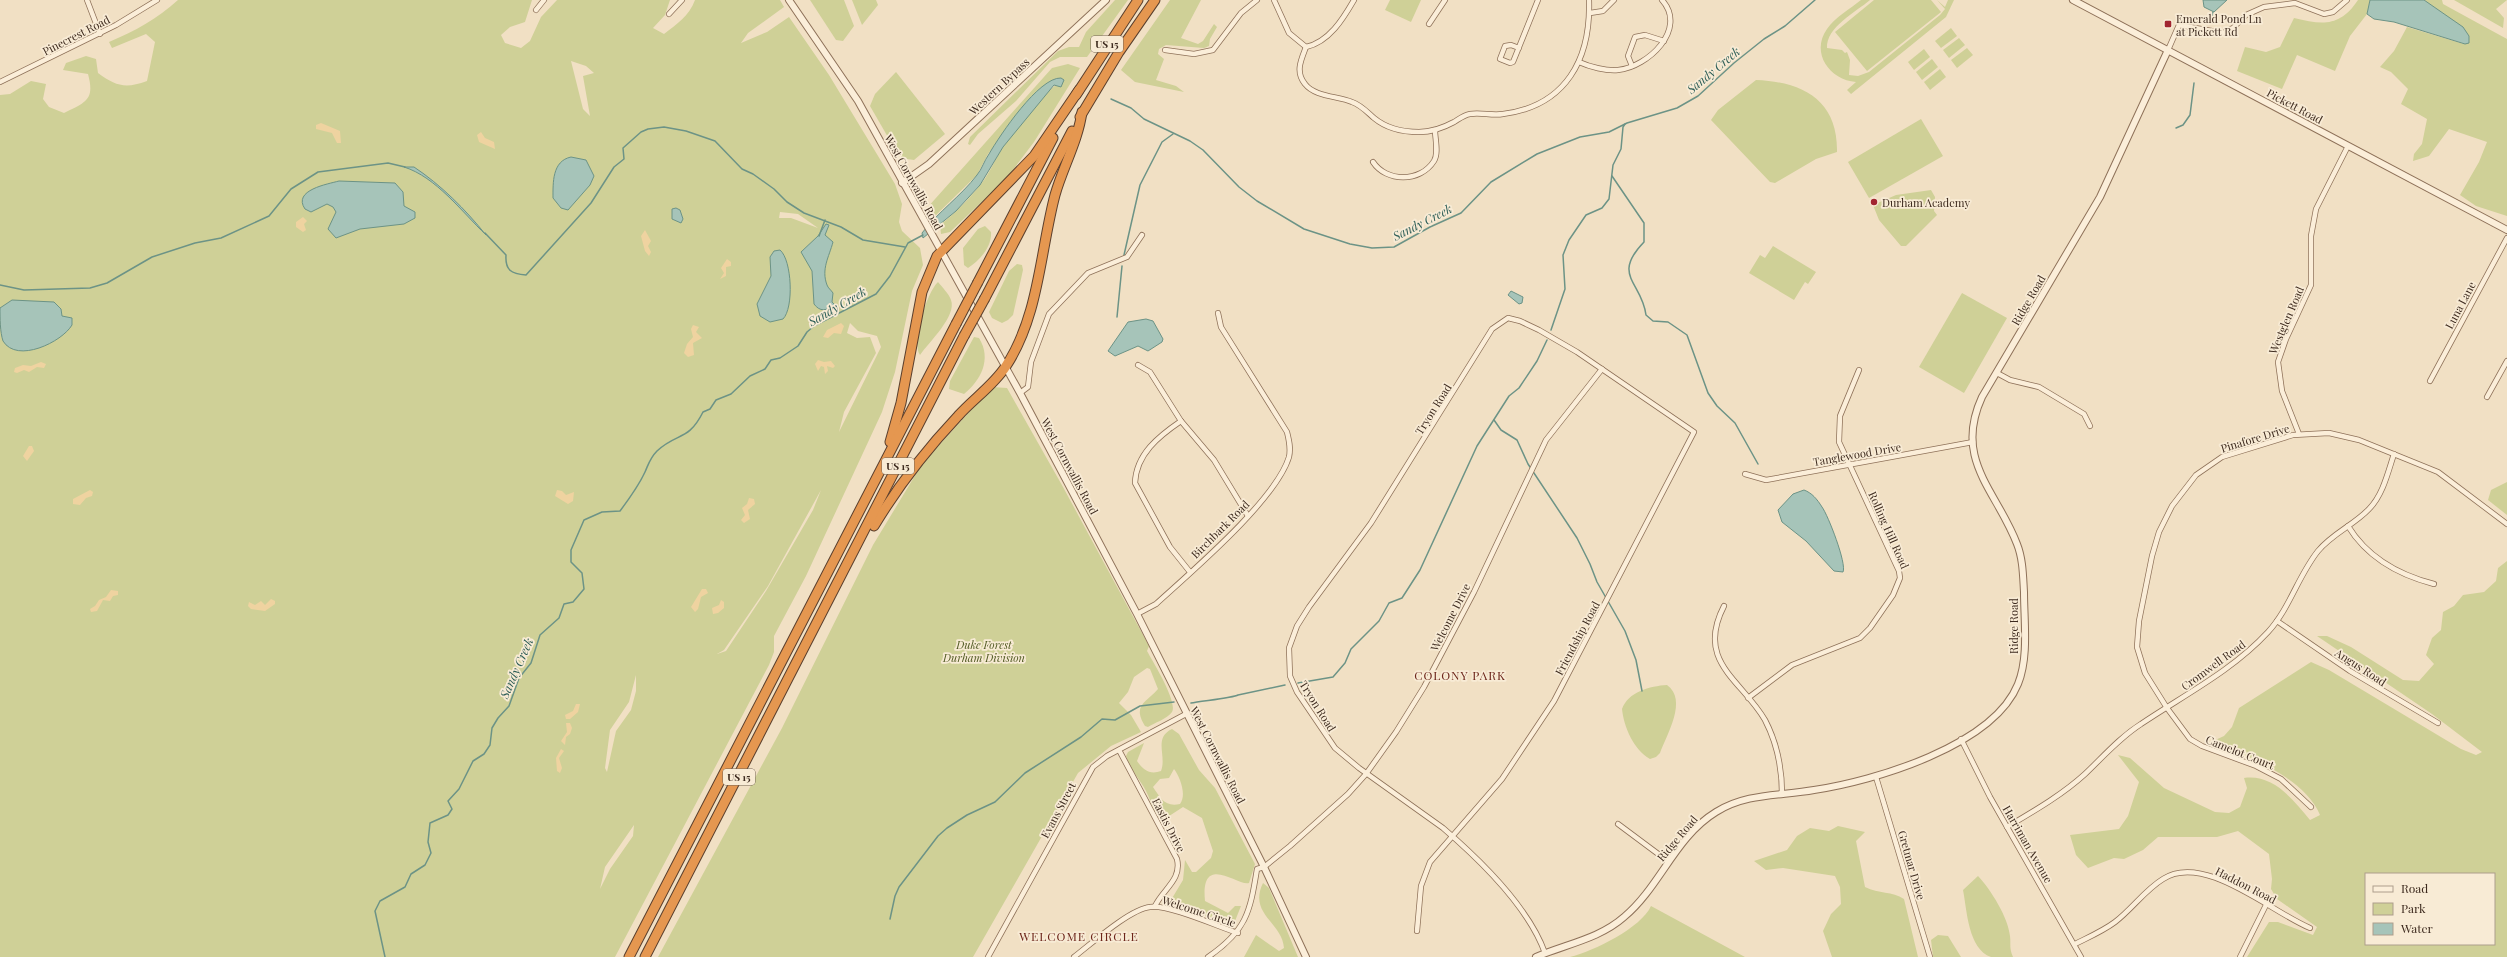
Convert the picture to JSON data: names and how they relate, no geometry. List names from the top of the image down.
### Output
{
  "streets": {
    "highway": ["US 15"],
    "street": [
      "Pinecrest Road",
      "Western Bypass",
      "Pickett Road",
      "West Cornwallis Road",
      "Ridge Road",
      "Luna Lane",
      "Westglen Road",
      "Tryon Road",
      "Pinafore Drive",
      "Tanglewood Drive",
      "Birchbark Road",
      "Rolling Hill Road",
      "Welcome Drive",
      "Friendship Road",
      "Cromwell Road",
      "Angus Road",
      "Camelot Court",
      "Evans Street",
      "Eastis Drive",
      "Harriman Avenue",
      "Gretmar Drive",
      "Haddon Road",
      "Welcome Circle"
    ]
  },
  "crossings": [
    ["Western Bypass", "West Cornwallis Road"],
    ["Pickett Road", "Ridge Road"],
    ["Pickett Road", "Westglen Road"],
    ["West Cornwallis Road", "Birchbark Road"],
    ["West Cornwallis Road", "Welcome Drive"],
    ["West Cornwallis Road", "Evans Street"],
    ["West Cornwallis Road", "Welcome Circle"],
    ["Ridge Road", "Tryon Road"],
    ["Ridge Road", "Tanglewood Drive"],
    ["Ridge Road", "Harriman Avenue"],
    ["Ridge Road", "Gretmar Drive"],
    ["Westglen Road", "Pinafore Drive"],
    ["Tryon Road", "Welcome Drive"],
    ["Tryon Road", "Friendship Road"],
    ["Pinafore Drive", "Cromwell Road"],
    ["Pinafore Drive", "Camelot Court"],
    ["Tanglewood Drive", "Rolling Hill Road"],
    ["Welcome Drive", "Friendship Road"],
    ["Welcome Drive", "Welcome Circle"],
    ["Cromwell Road", "Angus Road"],
    ["Cromwell Road", "Camelot Court"],
    ["Cromwell Road", "Harriman Avenue"],
    ["Evans Street", "Eastis Drive"],
    ["Eastis Drive", "Welcome Circle"],
    ["Harriman Avenue", "Haddon Road"]
  ],
  "districts": ["COLONY PARK", "WELCOME CIRCLE"],
  "water": ["Sandy Creek"],
  "parks": ["Duke Forest Durham Division"],
  "places": {
    "transit": ["Emerald Pond Ln at Pickett Rd"],
    "other": ["Durham Academy"]
  },
  "legend": ["Road", "Park", "Water"]
}
